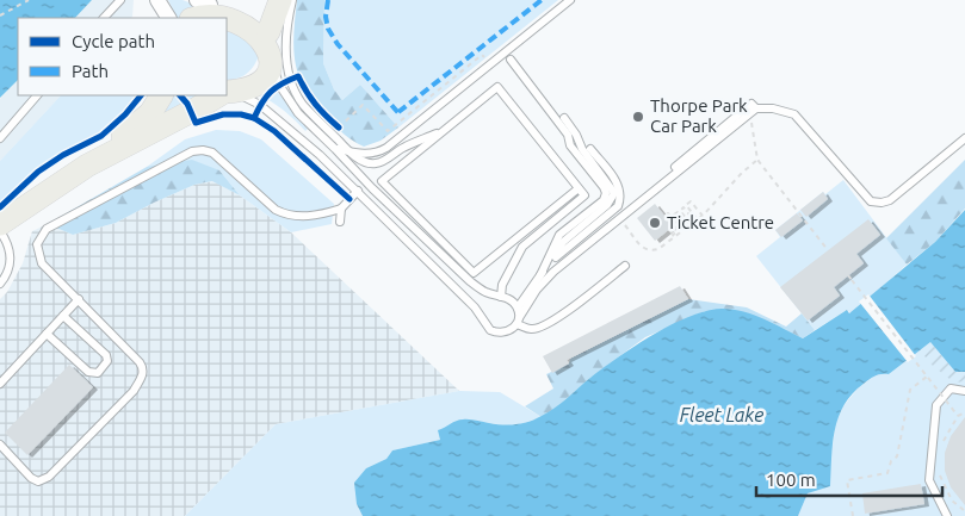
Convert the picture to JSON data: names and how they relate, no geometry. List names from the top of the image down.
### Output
{
  "water": ["Fleet Lake"],
  "places": ["Thorpe Park Car Park", "Ticket Centre"],
  "legend": ["Cycle path", "Path"],
  "scale_bar": "100 m"
}
